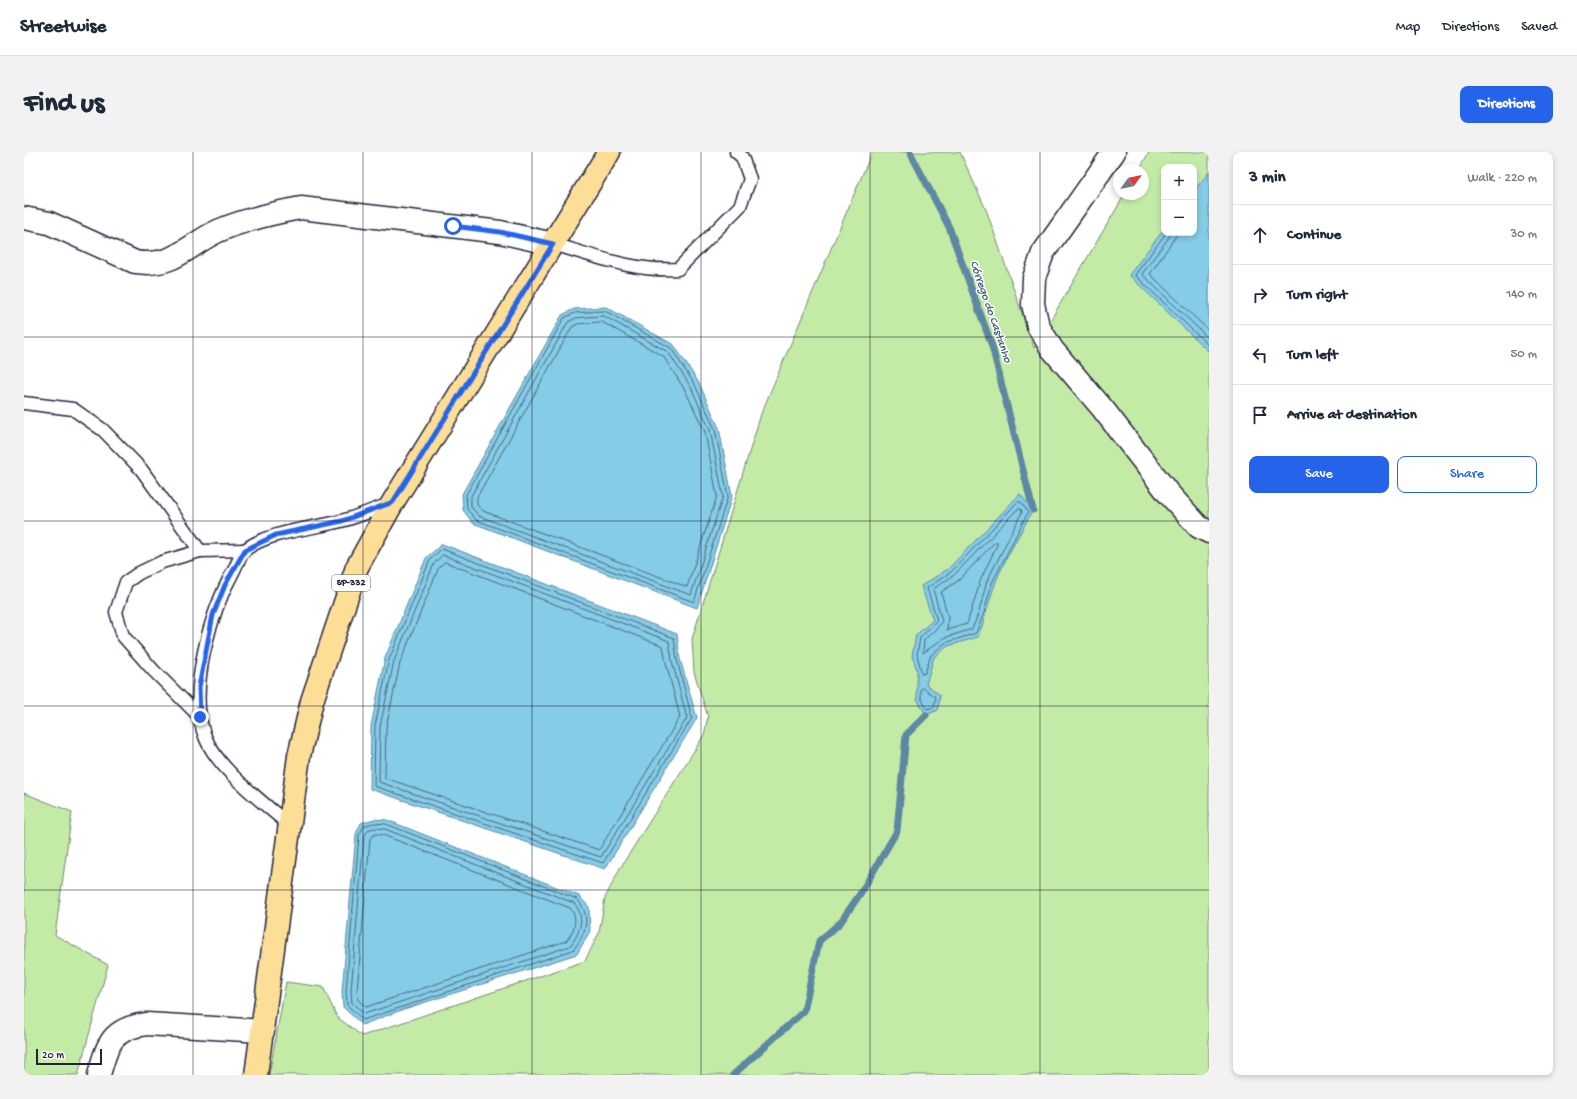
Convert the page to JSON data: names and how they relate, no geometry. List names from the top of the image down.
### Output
{
  "streets": {
    "main road": ["SP-332"]
  },
  "water": ["Córrego do Castanho"],
  "scale_bar": "20 m",
  "north": "top right",
  "page": {
    "header": "Streetwise",
    "nav": ["Map", "Directions", "Saved"],
    "buttons": [
      "Directions",
      ["Save", "Share"]
    ],
    "title": "Find us",
    "heading": ["3 min", "Walk · 220 m"],
    "map_buttons": ["+", "−"],
    "list": [
      ["Continue", "30 m"],
      ["Turn right", "140 m"],
      ["Turn left", "50 m"],
      "Arrive at destination"
    ],
    "scale": "20 m"
  }
}
